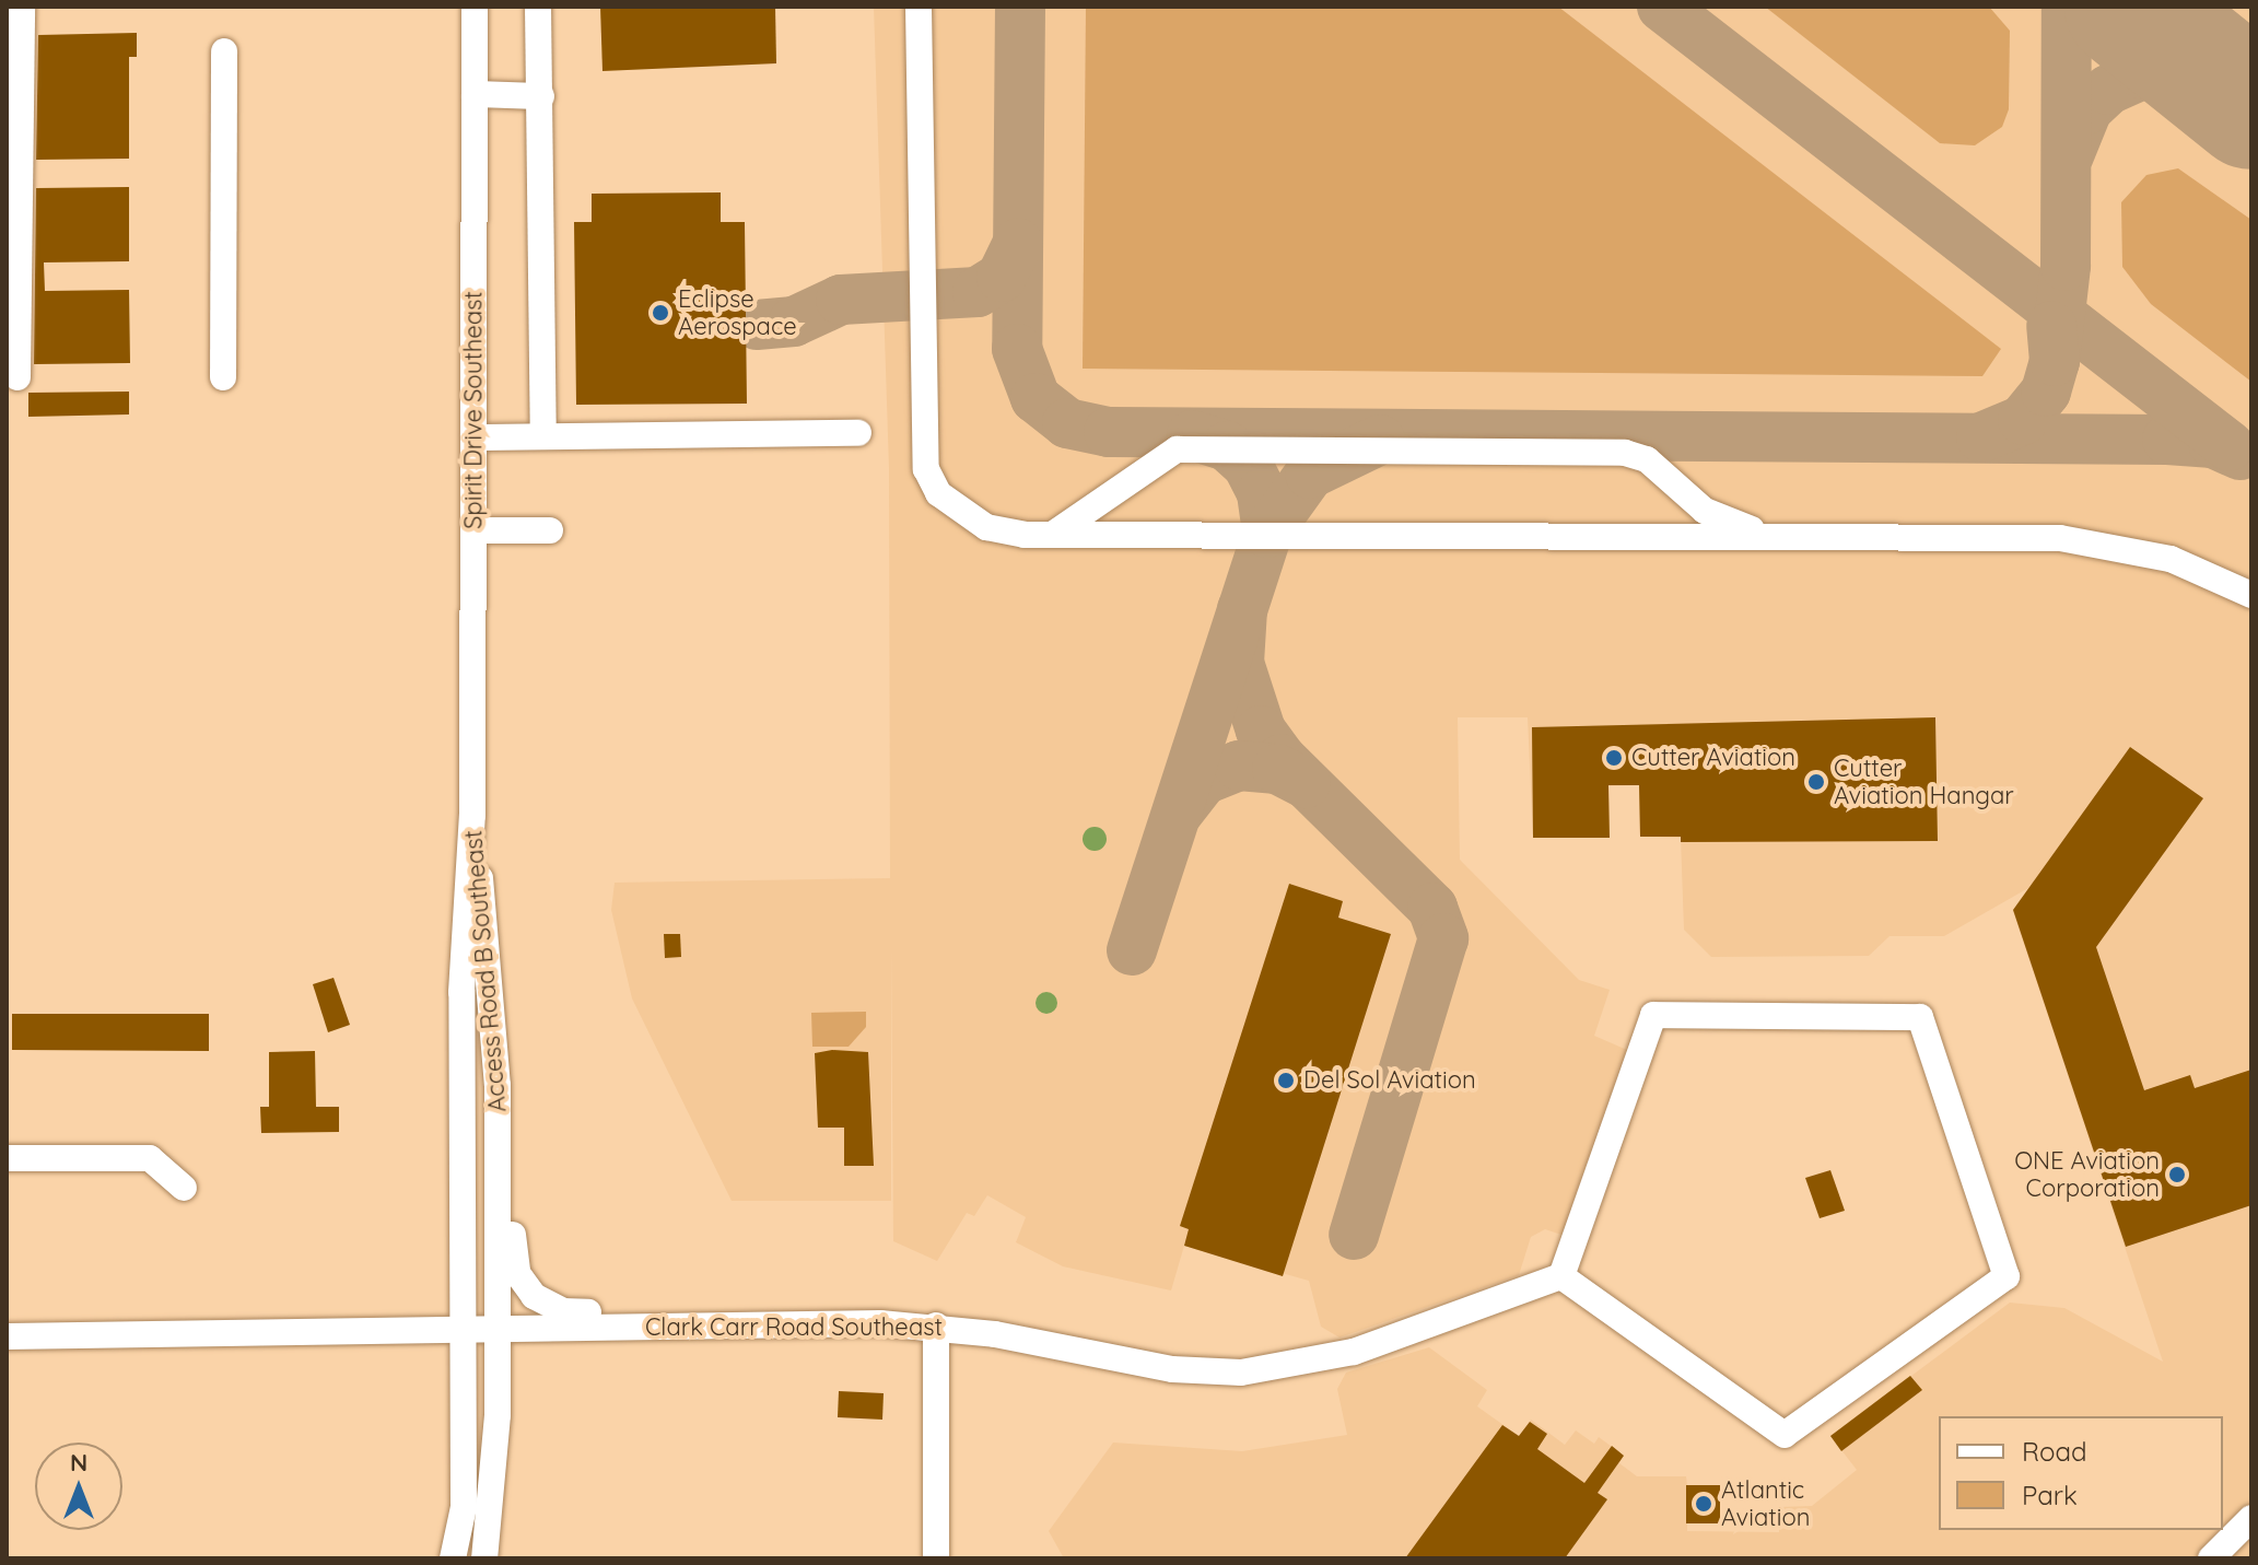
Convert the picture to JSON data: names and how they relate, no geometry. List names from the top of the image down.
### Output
{
  "streets": {
    "street": ["Spirit Drive Southeast", "Access Road B Southeast", "Clark Carr Road Southeast"]
  },
  "crossings": [
    ["Spirit Drive Southeast", "Access Road B Southeast"],
    ["Access Road B Southeast", "Clark Carr Road Southeast"]
  ],
  "places": [
    "Eclipse Aerospace",
    "Cutter Aviation",
    "Cutter Aviation Hangar",
    "Del Sol Aviation",
    "ONE Aviation Corporation",
    "Atlantic Aviation"
  ],
  "legend": ["Road", "Park"],
  "north": "top"
}
